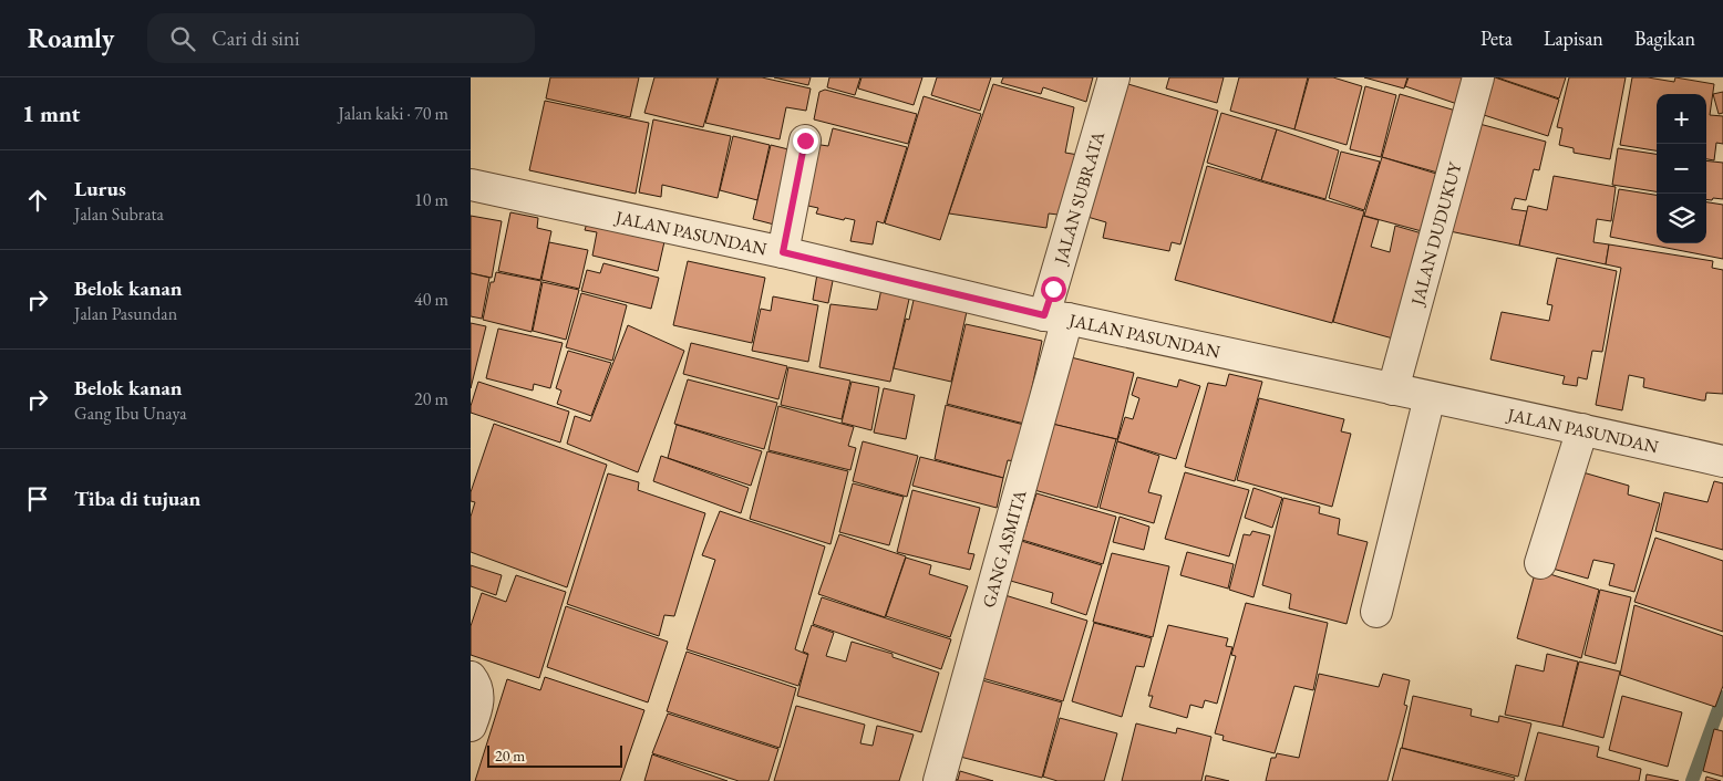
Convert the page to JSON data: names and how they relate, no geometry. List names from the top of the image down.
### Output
{
  "streets": {
    "street": [
      "JALAN SUBRATA",
      "JALAN PASUNDAN",
      "JALAN DUDUKUY",
      "GANG ASMITA"
    ]
  },
  "crossings": [
    ["JALAN SUBRATA", "JALAN PASUNDAN"],
    ["JALAN SUBRATA", "GANG ASMITA"],
    ["JALAN PASUNDAN", "JALAN DUDUKUY"],
    ["JALAN PASUNDAN", "GANG ASMITA"]
  ],
  "scale_bar": "20 m",
  "page": {
    "header": "Roamly",
    "search": "Cari di sini",
    "nav": ["Peta", "Lapisan", "Bagikan"],
    "heading": ["1 mnt", "Jalan kaki · 70 m"],
    "map_buttons": ["+", "−"],
    "list": [
      ["Lurus", "Jalan Subrata", "10 m"],
      ["Belok kanan", "Jalan Pasundan", "40 m"],
      ["Belok kanan", "Gang Ibu Unaya", "20 m"],
      "Tiba di tujuan"
    ],
    "scale": "20 m"
  }
}
